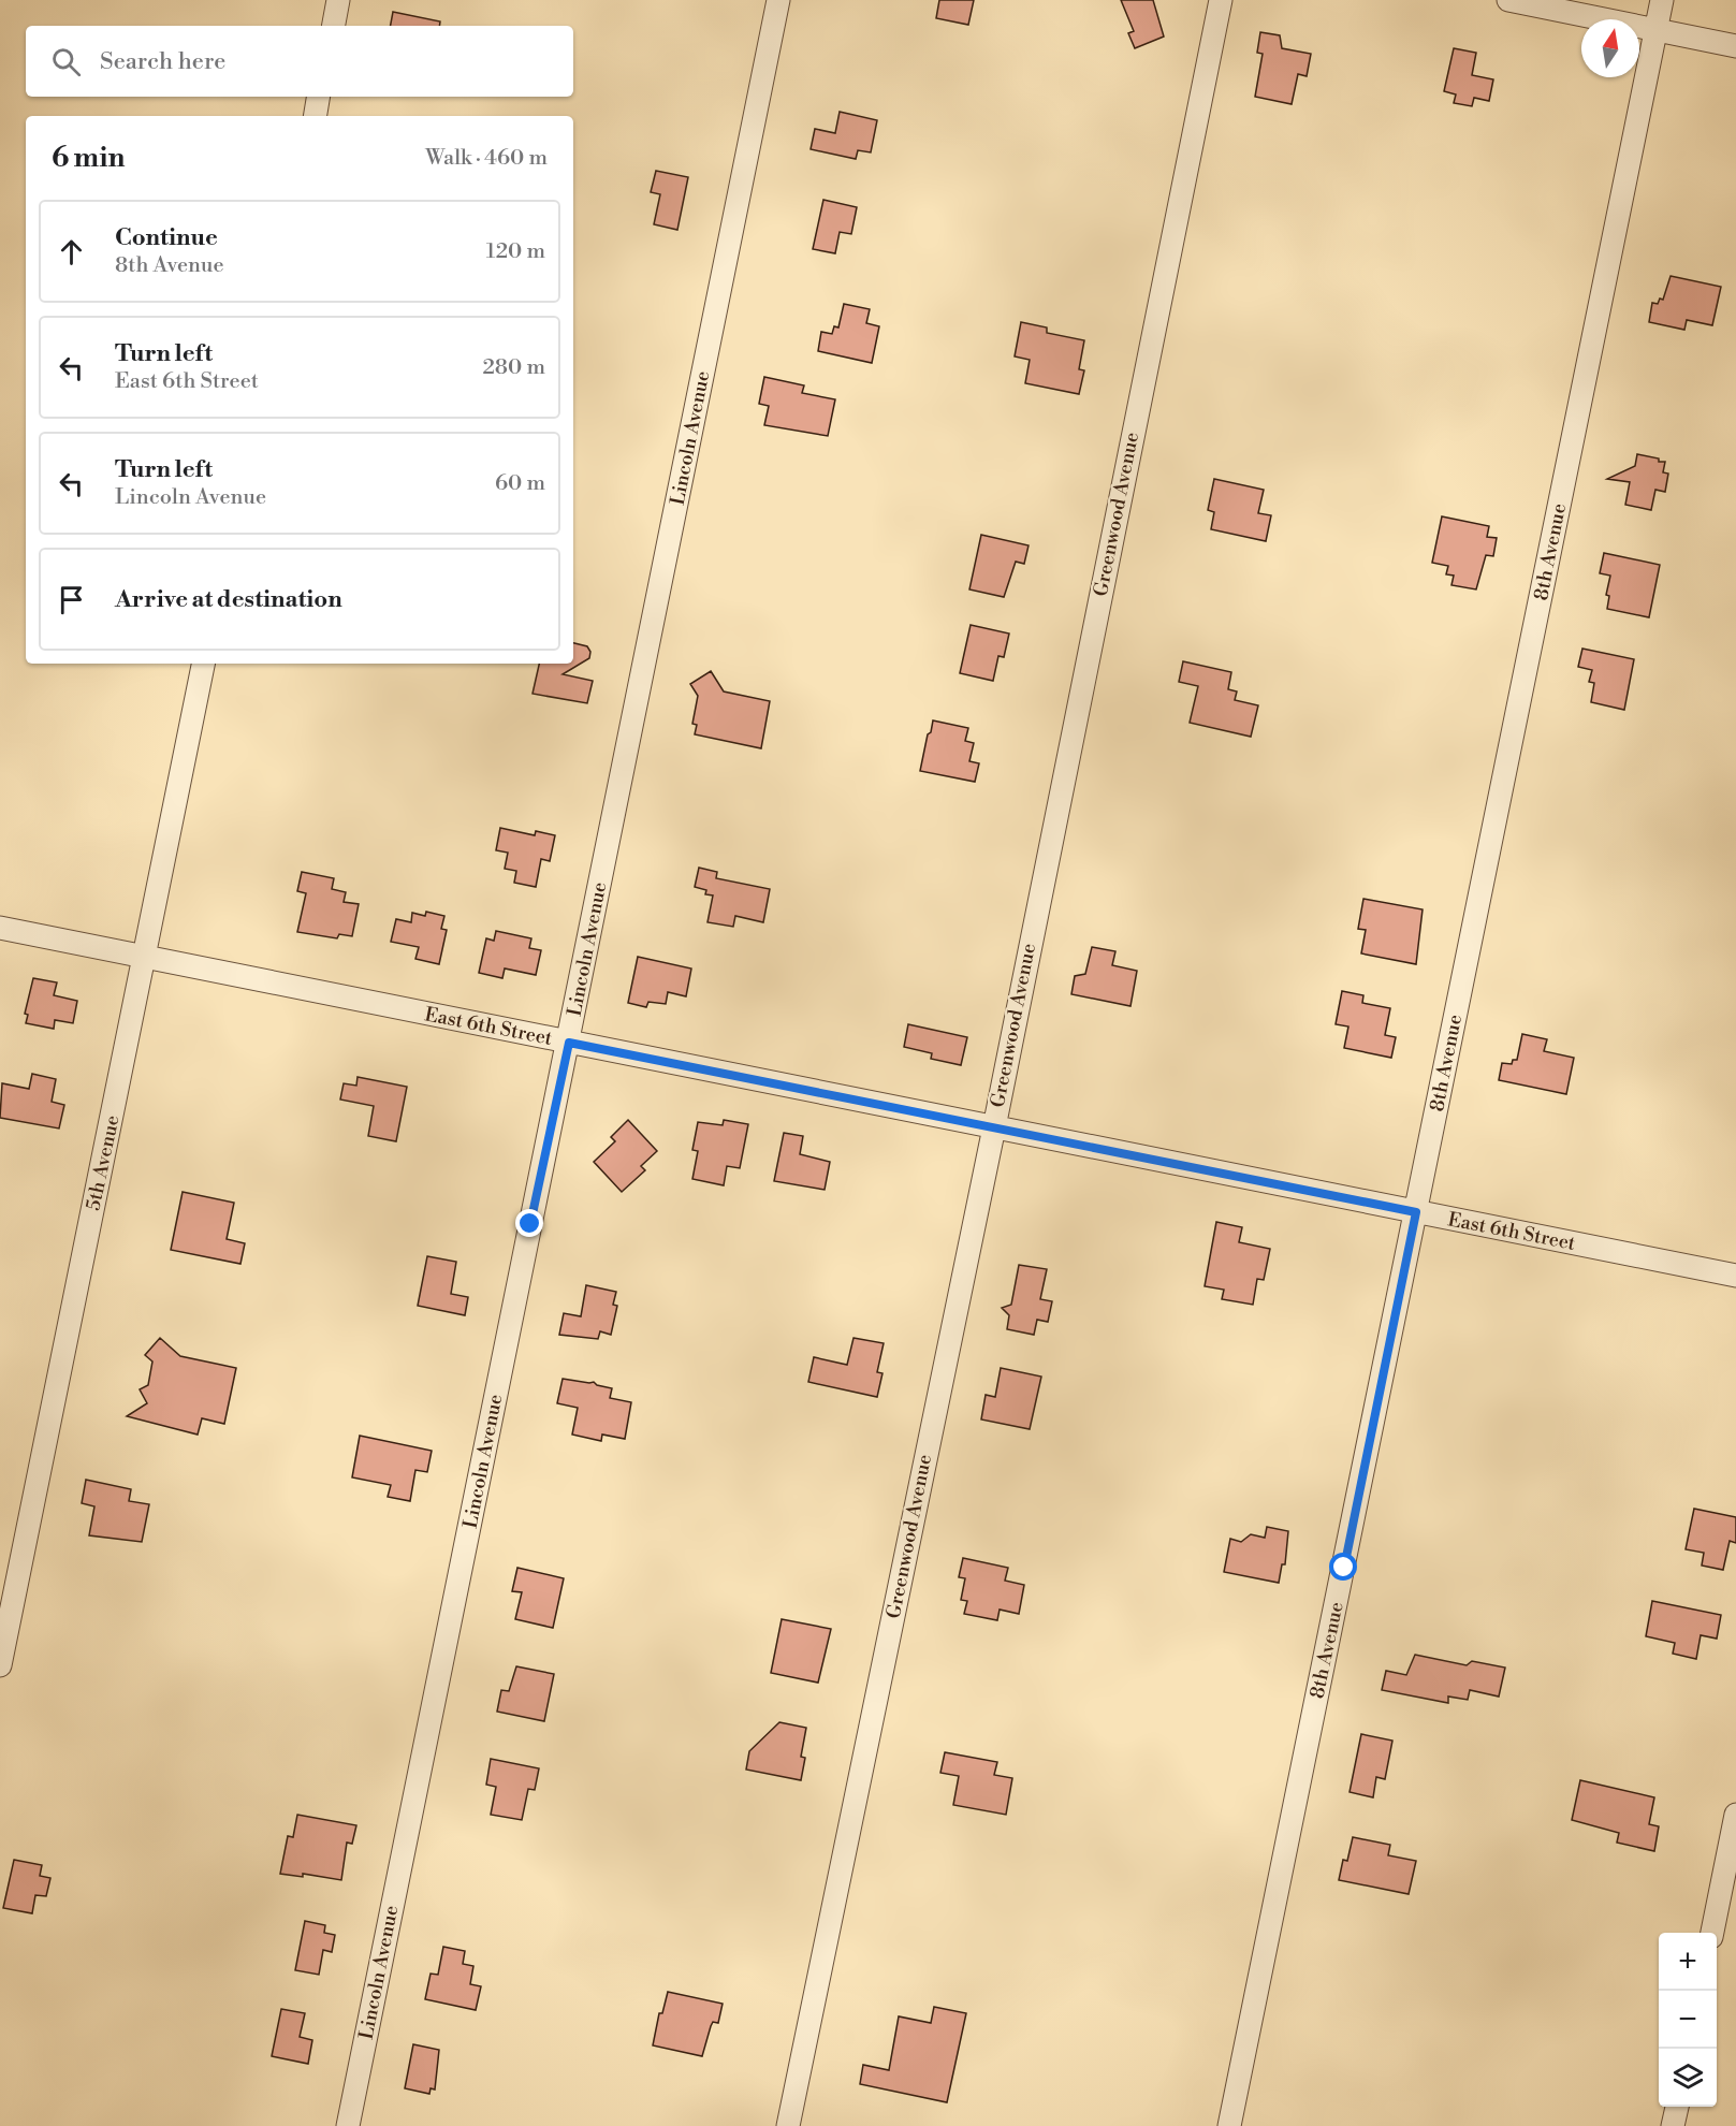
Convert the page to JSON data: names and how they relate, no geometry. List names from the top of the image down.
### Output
{
  "streets": {
    "street": [
      "Lincoln Avenue",
      "Greenwood Avenue",
      "8th Avenue",
      "East 6th Street",
      "5th Avenue"
    ]
  },
  "crossings": [
    ["Lincoln Avenue", "East 6th Street"],
    ["Greenwood Avenue", "East 6th Street"],
    ["8th Avenue", "East 6th Street"],
    ["East 6th Street", "5th Avenue"]
  ],
  "north": "top",
  "page": {
    "search": "Search here",
    "heading": ["6 min", "Walk · 460 m"],
    "list": [
      ["Continue", "8th Avenue", "120 m"],
      ["Turn left", "East 6th Street", "280 m"],
      ["Turn left", "Lincoln Avenue", "60 m"],
      "Arrive at destination"
    ],
    "map_buttons": ["+", "−"]
  }
}
